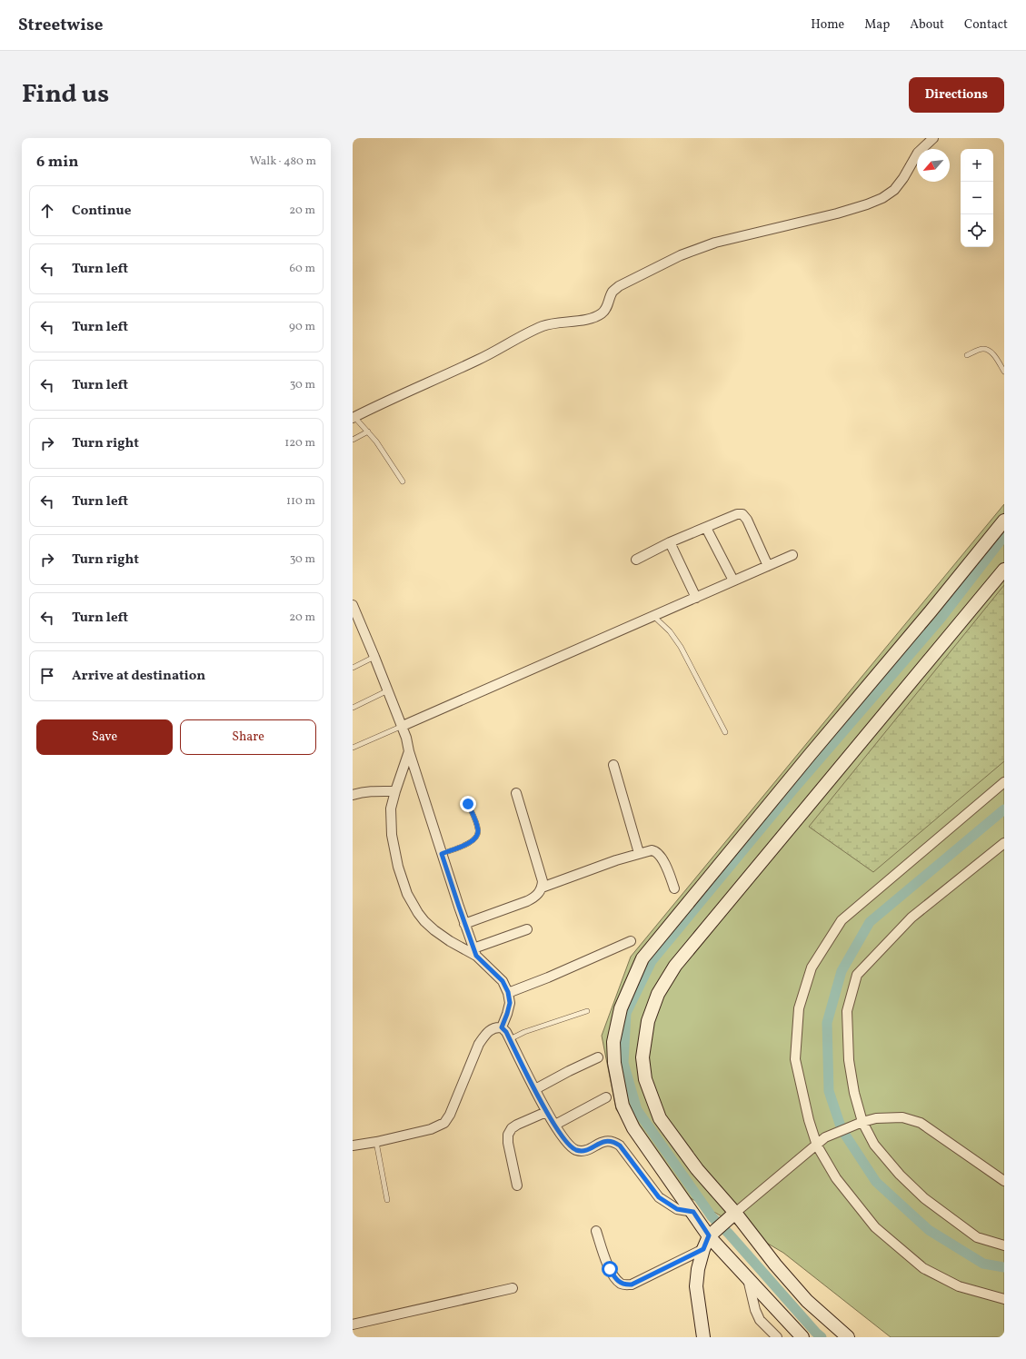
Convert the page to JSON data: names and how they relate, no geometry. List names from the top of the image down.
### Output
{
  "north": "bottom left",
  "page": {
    "header": "Streetwise",
    "nav": [
      "Home",
      "Map",
      "About",
      "Contact"
    ],
    "title": "Find us",
    "buttons": [
      "Directions",
      ["Save", "Share"]
    ],
    "heading": ["6 min", "Walk · 480 m"],
    "map_buttons": ["+", "−"],
    "list": [
      ["Continue", "20 m"],
      ["Turn left", "60 m"],
      ["Turn left", "90 m"],
      ["Turn left", "30 m"],
      ["Turn right", "120 m"],
      ["Turn left", "110 m"],
      ["Turn right", "30 m"],
      ["Turn left", "20 m"],
      "Arrive at destination"
    ]
  }
}
